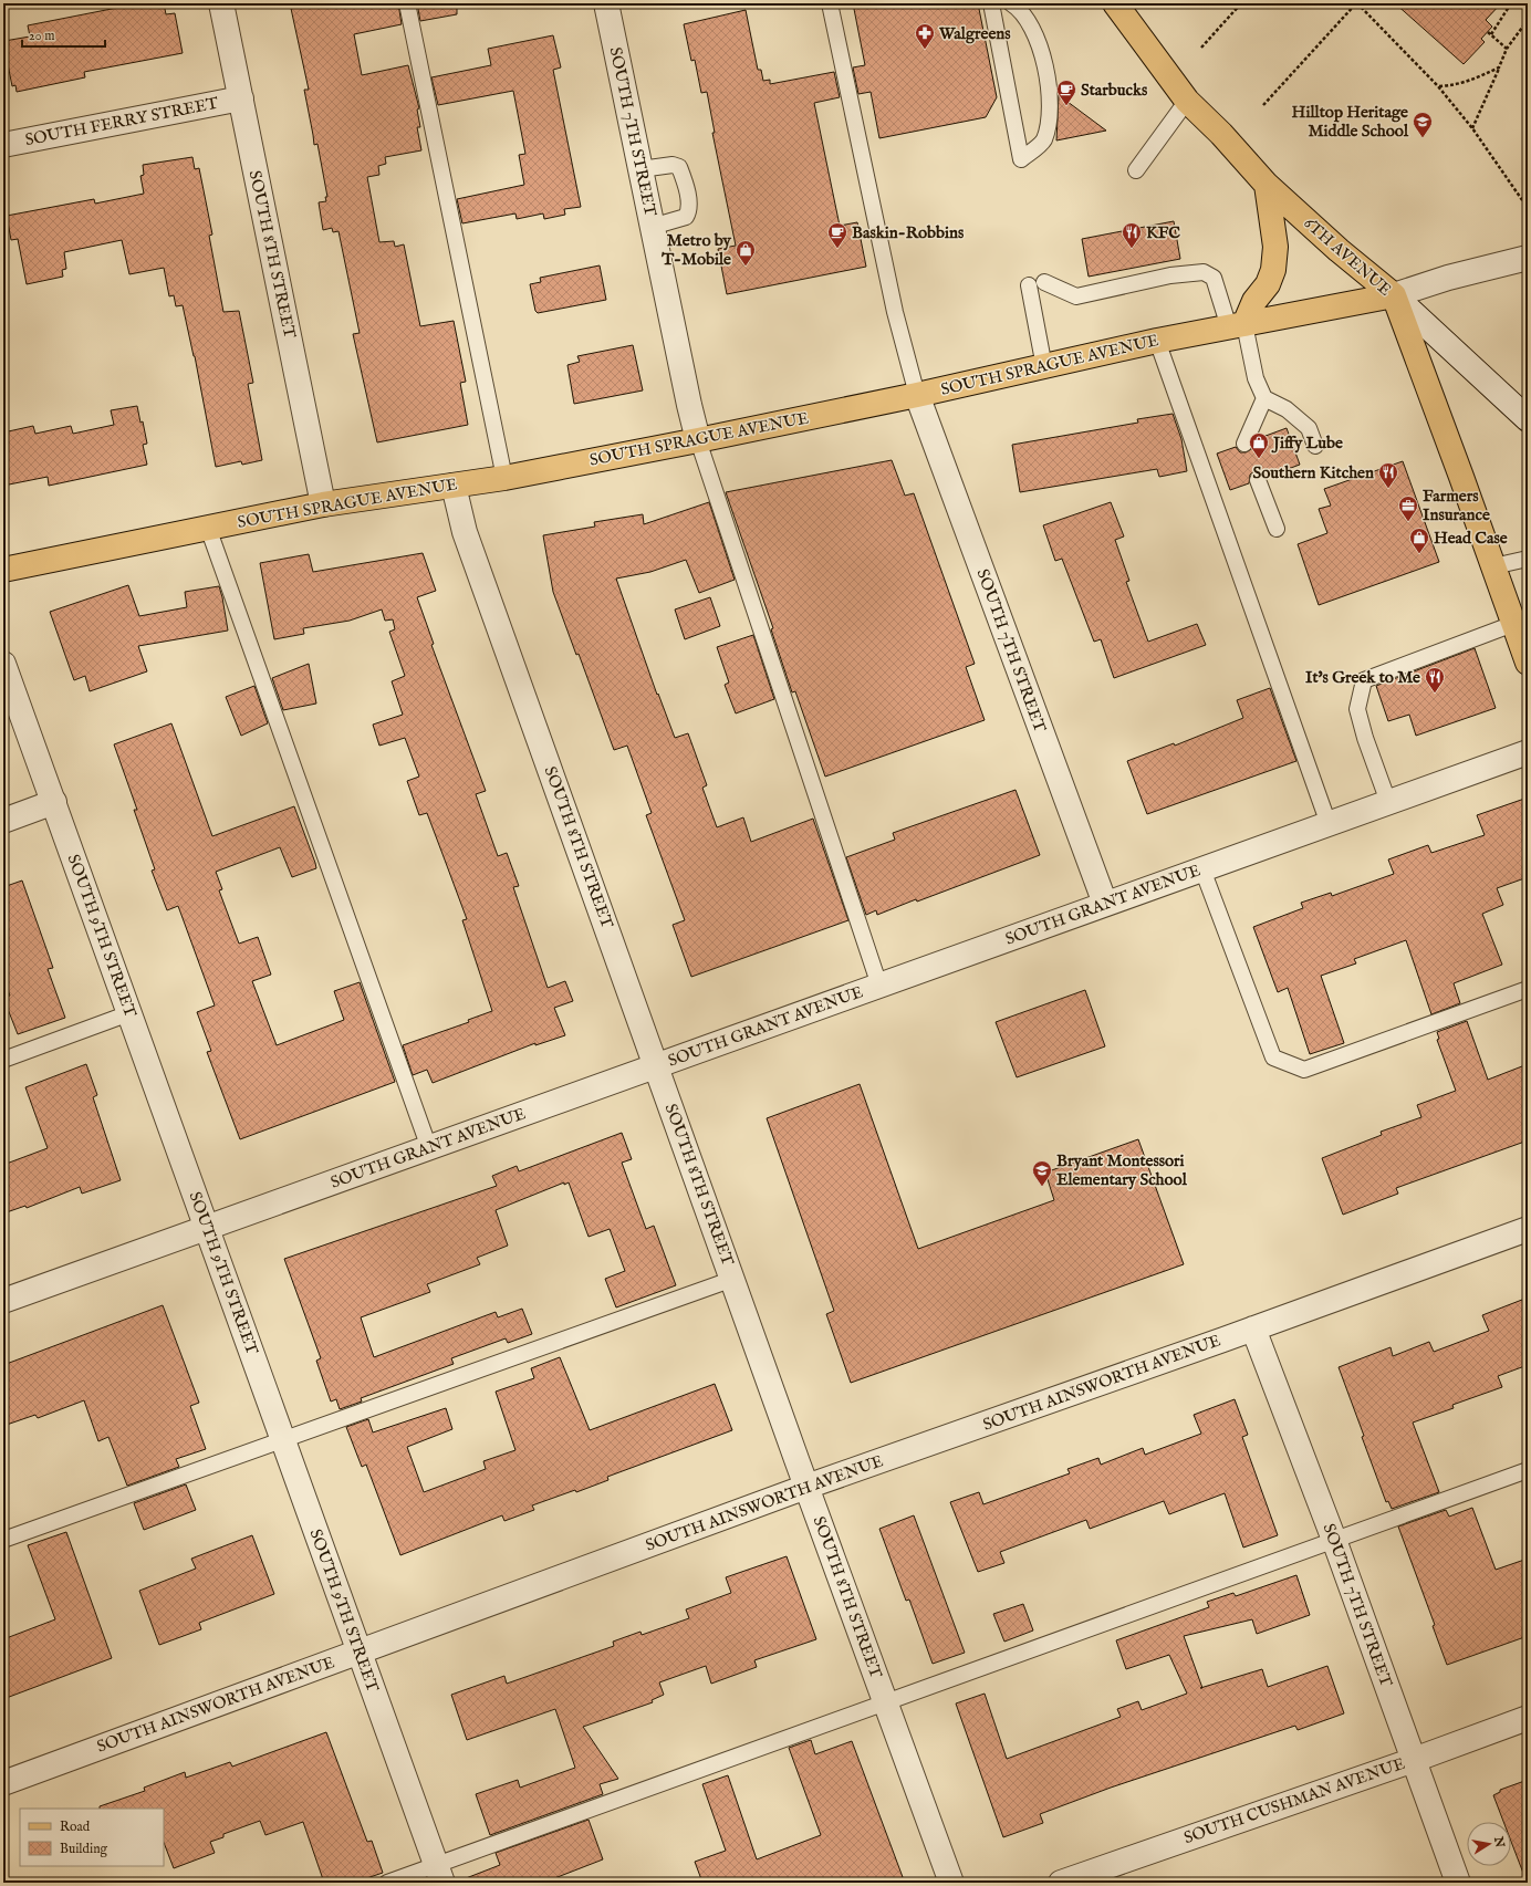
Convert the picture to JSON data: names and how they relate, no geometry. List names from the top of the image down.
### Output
{
  "streets": {
    "main road": ["6TH AVENUE", "SOUTH SPRAGUE AVENUE"],
    "street": [
      "SOUTH FERRY STREET",
      "SOUTH 7TH STREET",
      "SOUTH 8TH STREET",
      "SOUTH GRANT AVENUE",
      "SOUTH 9TH STREET",
      "SOUTH AINSWORTH AVENUE",
      "SOUTH CUSHMAN AVENUE"
    ]
  },
  "crossings": [
    ["SOUTH FERRY STREET", "SOUTH 8TH STREET"],
    ["SOUTH 7TH STREET", "SOUTH SPRAGUE AVENUE"],
    ["SOUTH 7TH STREET", "SOUTH GRANT AVENUE"],
    ["SOUTH 7TH STREET", "SOUTH AINSWORTH AVENUE"],
    ["SOUTH 7TH STREET", "SOUTH CUSHMAN AVENUE"],
    ["SOUTH 8TH STREET", "SOUTH SPRAGUE AVENUE"],
    ["SOUTH 8TH STREET", "SOUTH GRANT AVENUE"],
    ["SOUTH 8TH STREET", "SOUTH AINSWORTH AVENUE"],
    ["6TH AVENUE", "SOUTH SPRAGUE AVENUE"],
    ["SOUTH GRANT AVENUE", "SOUTH 9TH STREET"],
    ["SOUTH 9TH STREET", "SOUTH AINSWORTH AVENUE"]
  ],
  "places": {
    "pharmacy": ["Walgreens"],
    "cafe": ["Starbucks", "Baskin-Robbins"],
    "school or university": ["Hilltop Heritage Middle School", "Bryant Montessori Elementary School"],
    "restaurant": ["KFC", "Southern Kitchen", "It's Greek to Me"],
    "shop": ["Metro by T-Mobile", "Jiffy Lube", "Head Case"],
    "office": ["Farmers Insurance"]
  },
  "legend": ["Road", "Building"],
  "scale_bar": "20 m",
  "north": "right"
}
